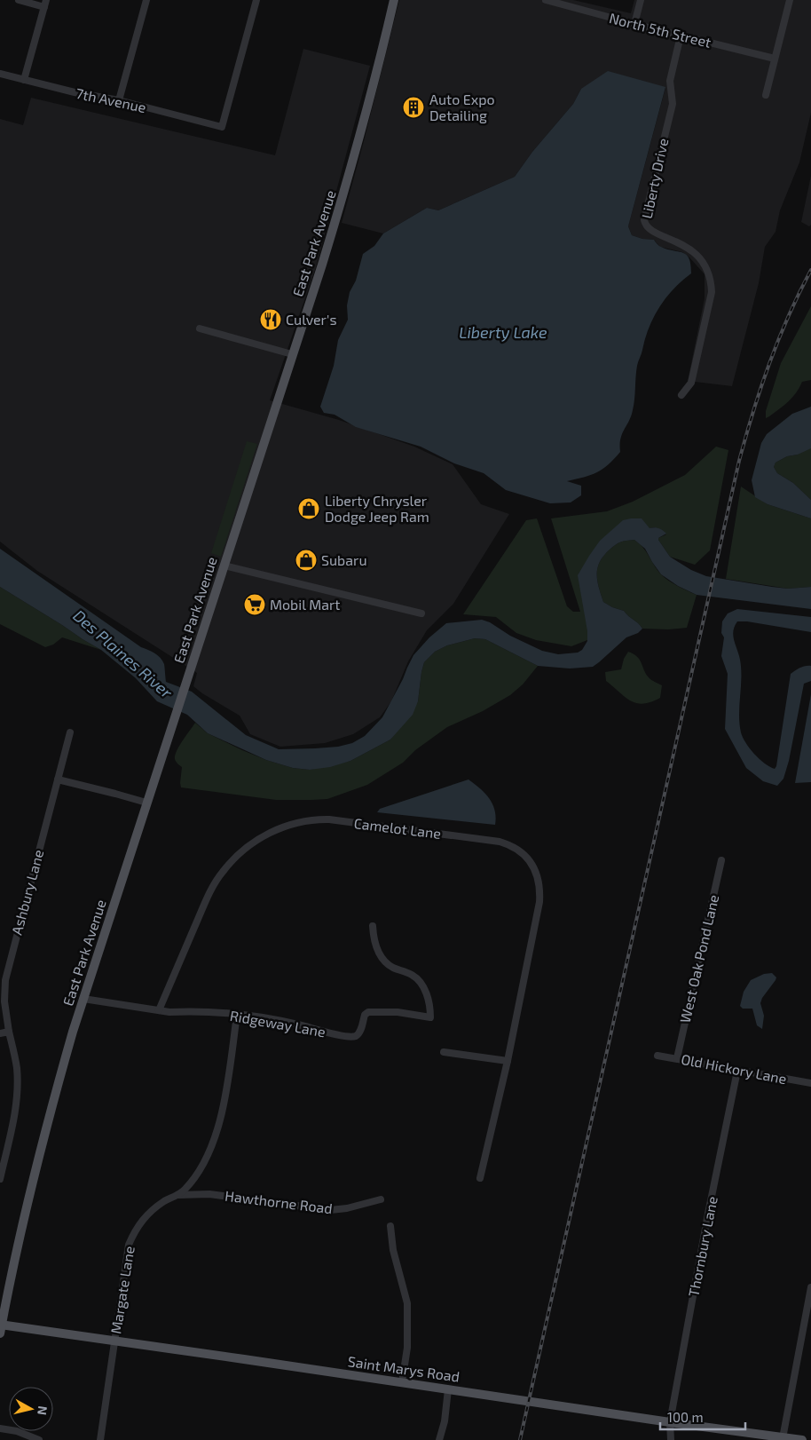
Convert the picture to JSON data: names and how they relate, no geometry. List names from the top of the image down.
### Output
{
  "streets": {
    "main road": ["East Park Avenue", "Saint Marys Road"],
    "street": [
      "North 5th Street",
      "7th Avenue",
      "Liberty Drive",
      "Camelot Lane",
      "Ashbury Lane",
      "West Oak Pond Lane",
      "Ridgeway Lane",
      "Old Hickory Lane",
      "Hawthorne Road",
      "Thornbury Lane",
      "Margate Lane"
    ]
  },
  "crossings": [
    ["North 5th Street", "Liberty Drive"],
    ["East Park Avenue", "Ridgeway Lane"],
    ["East Park Avenue", "Saint Marys Road"],
    ["Camelot Lane", "Ridgeway Lane"],
    ["West Oak Pond Lane", "Old Hickory Lane"],
    ["Ridgeway Lane", "Margate Lane"],
    ["Old Hickory Lane", "Thornbury Lane"],
    ["Hawthorne Road", "Margate Lane"],
    ["Thornbury Lane", "Saint Marys Road"],
    ["Margate Lane", "Saint Marys Road"]
  ],
  "water": ["Liberty Lake", "Des Plaines River"],
  "places": {
    "building": ["Auto Expo Detailing"],
    "restaurant": ["Culver's"],
    "shop": ["Liberty Chrysler Dodge Jeep Ram", "Subaru"],
    "supermarket": ["Mobil Mart"]
  },
  "scale_bar": "100 m",
  "north": "right"
}
